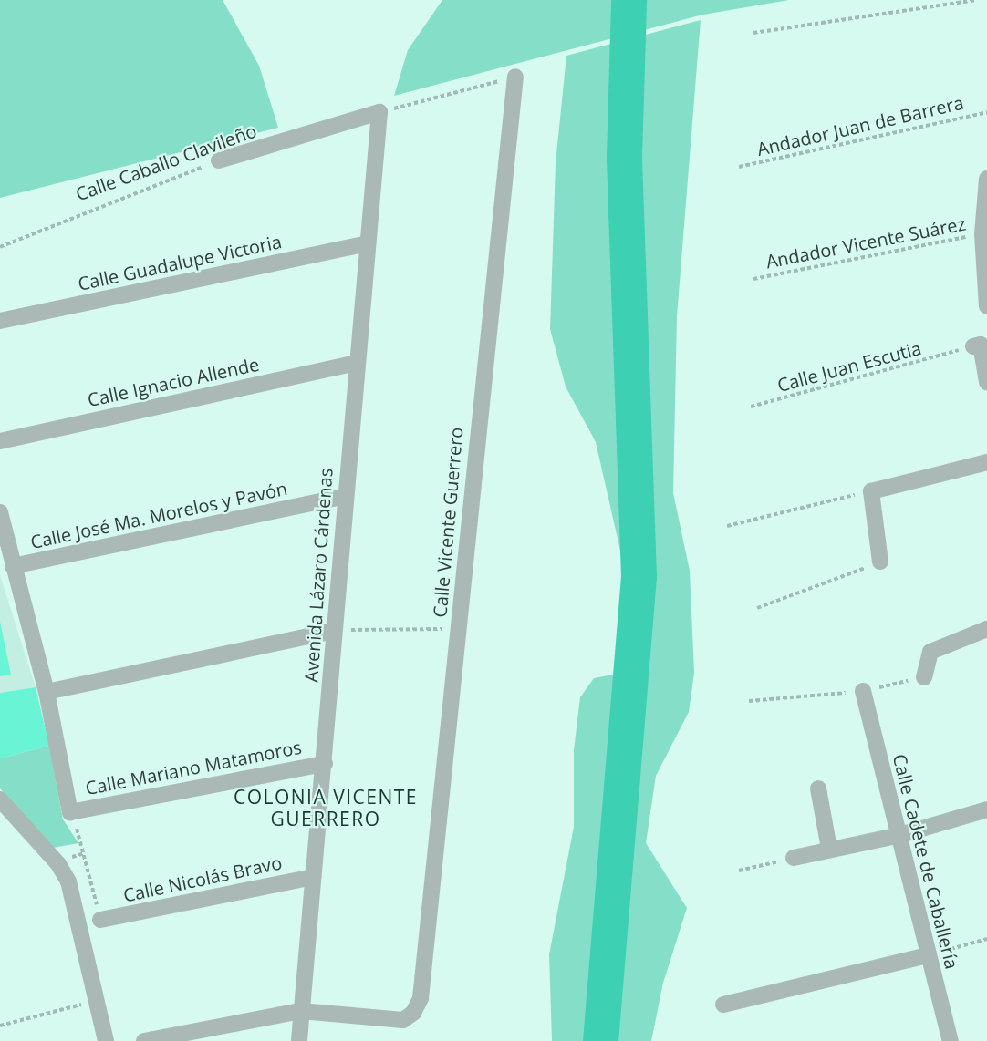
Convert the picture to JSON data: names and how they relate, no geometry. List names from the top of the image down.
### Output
{
  "streets": {
    "street": [
      "Calle Caballo Clavileño",
      "Calle Guadalupe Victoria",
      "Calle Ignacio Allende",
      "Calle José Ma. Morelos y Pavón",
      "Calle Vicente Guerrero",
      "Avenida Lázaro Cárdenas",
      "Calle Mariano Matamoros",
      "Calle Cadete de Caballería",
      "Calle Nicolás Bravo"
    ],
    "path": ["Andador Juan de Barrera", "Andador Vicente Suárez", "Calle Juan Escutia"]
  },
  "crossings": [
    ["Calle Caballo Clavileño", "Avenida Lázaro Cárdenas"],
    ["Calle Guadalupe Victoria", "Avenida Lázaro Cárdenas"],
    ["Calle Ignacio Allende", "Avenida Lázaro Cárdenas"],
    ["Calle José Ma. Morelos y Pavón", "Avenida Lázaro Cárdenas"],
    ["Calle Vicente Guerrero", "Avenida Lázaro Cárdenas"],
    ["Avenida Lázaro Cárdenas", "Calle Mariano Matamoros"],
    ["Avenida Lázaro Cárdenas", "Calle Nicolás Bravo"]
  ],
  "districts": ["COLONIA VICENTE GUERRERO"]
}
